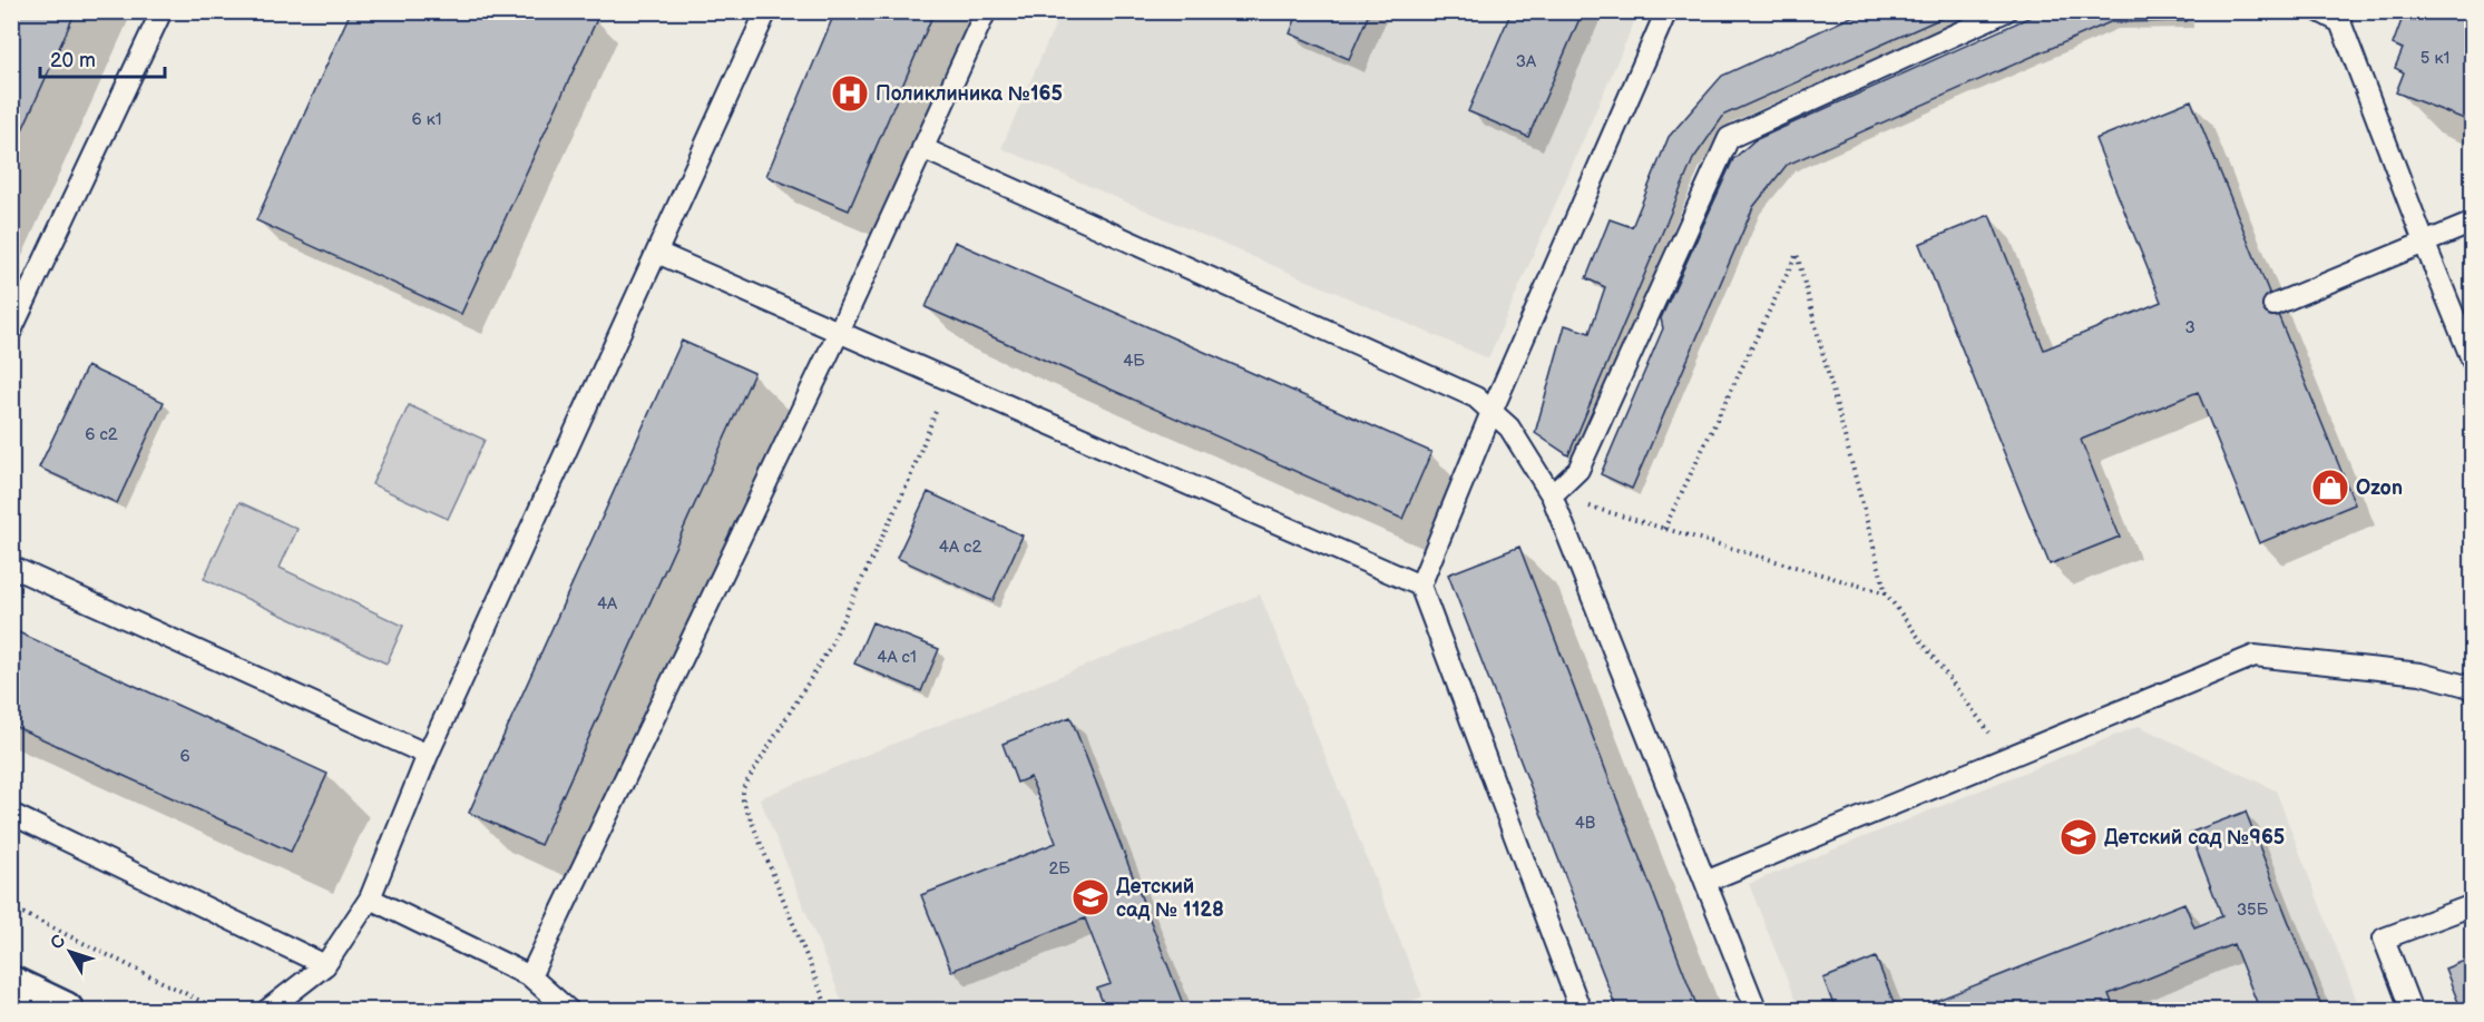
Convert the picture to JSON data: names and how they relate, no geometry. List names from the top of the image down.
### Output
{
  "places": {
    "hospital": ["Поликлиника №165"],
    "shop": ["Ozon"],
    "school or university": ["Детский сад №965", "Детский сад № 1128"]
  },
  "house_numbers": [
    "5 к1",
    "3А",
    "6 к1",
    "3",
    "4Б",
    "6 с2",
    "4А с2",
    "4А",
    "4А с1",
    "6",
    "4В",
    "2Б",
    "35Б"
  ],
  "scale_bar": "20 m",
  "north": "top left"
}
